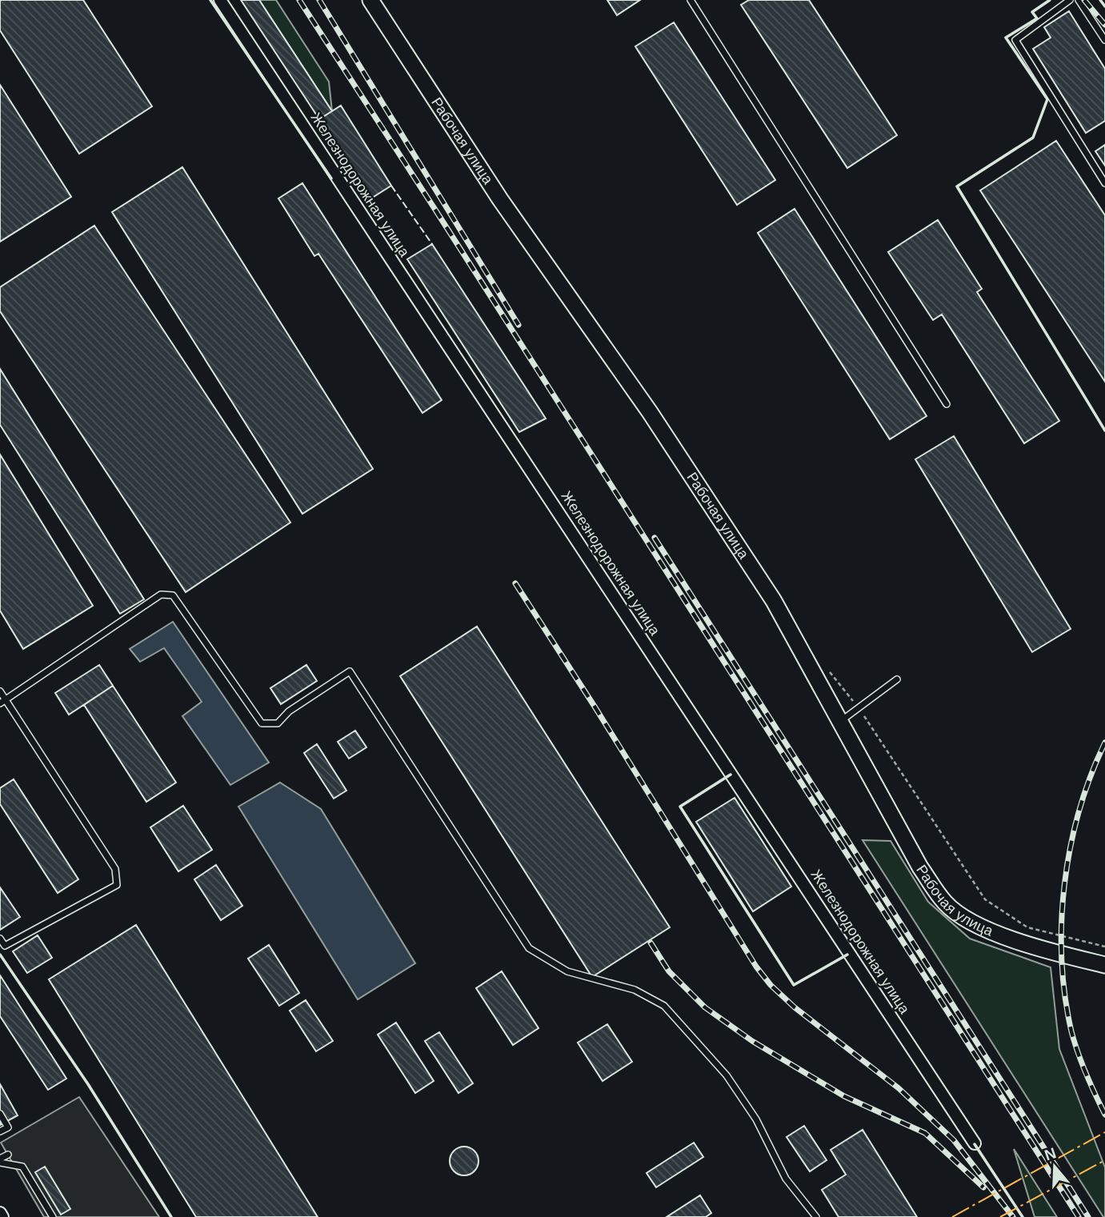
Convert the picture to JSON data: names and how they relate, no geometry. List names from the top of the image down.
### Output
{
  "streets": {
    "street": ["Рабочая улица", "Железнодорожная улица"]
  },
  "north": "top"
}
